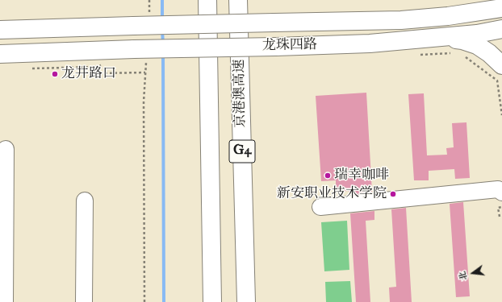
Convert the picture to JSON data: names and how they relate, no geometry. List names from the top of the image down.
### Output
{
  "streets": {
    "main road": ["龙珠四路", "京港澳高速", "G4"]
  },
  "places": ["龙井路口", "瑞幸咖啡", "新安职业技术学院"],
  "north": "left"
}
